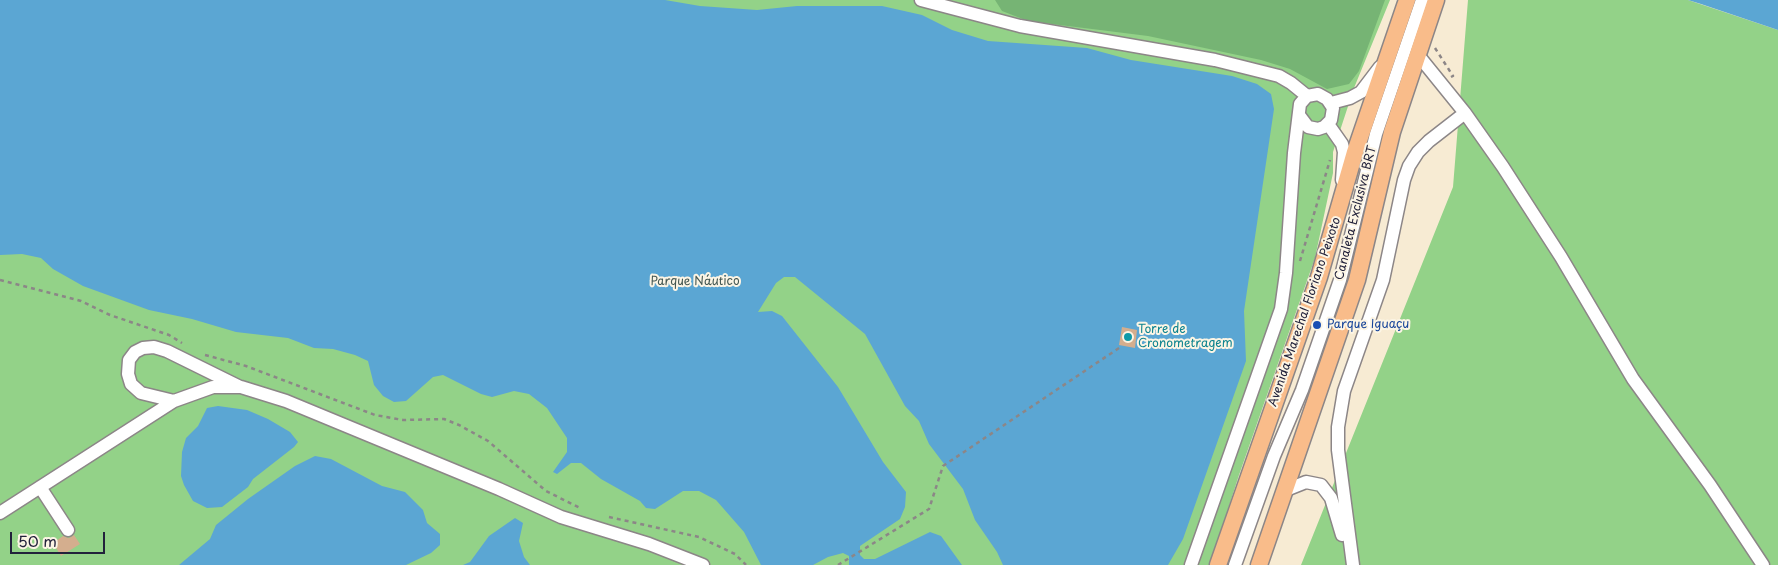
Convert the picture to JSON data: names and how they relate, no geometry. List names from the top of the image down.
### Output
{
  "streets": {
    "main road": ["Avenida Marechal Floriano Peixoto"],
    "street": ["Canaleta Exclusiva BRT"]
  },
  "parks": ["Parque Náutico"],
  "places": ["Parque Iguaçu", "Torre de Cronometragem"],
  "scale_bar": "50 m"
}
